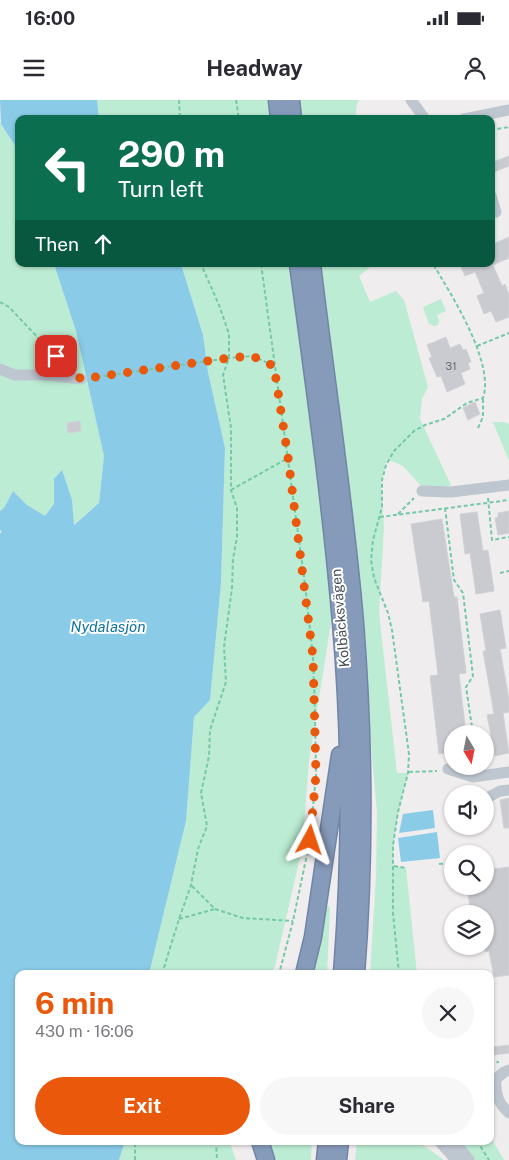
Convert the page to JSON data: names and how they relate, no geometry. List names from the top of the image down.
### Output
{
  "streets": {
    "highway": ["Kolbäcksvägen"]
  },
  "water": ["Nydalasjön"],
  "house_numbers": ["31"],
  "north": "bottom",
  "page": {
    "status": "16:00",
    "header": "Headway",
    "turn": ["290 m", "Turn left"],
    "then": "Then",
    "heading": ["6 min", "430 m · 16:06"],
    "buttons": ["Exit", "Share"]
  }
}
